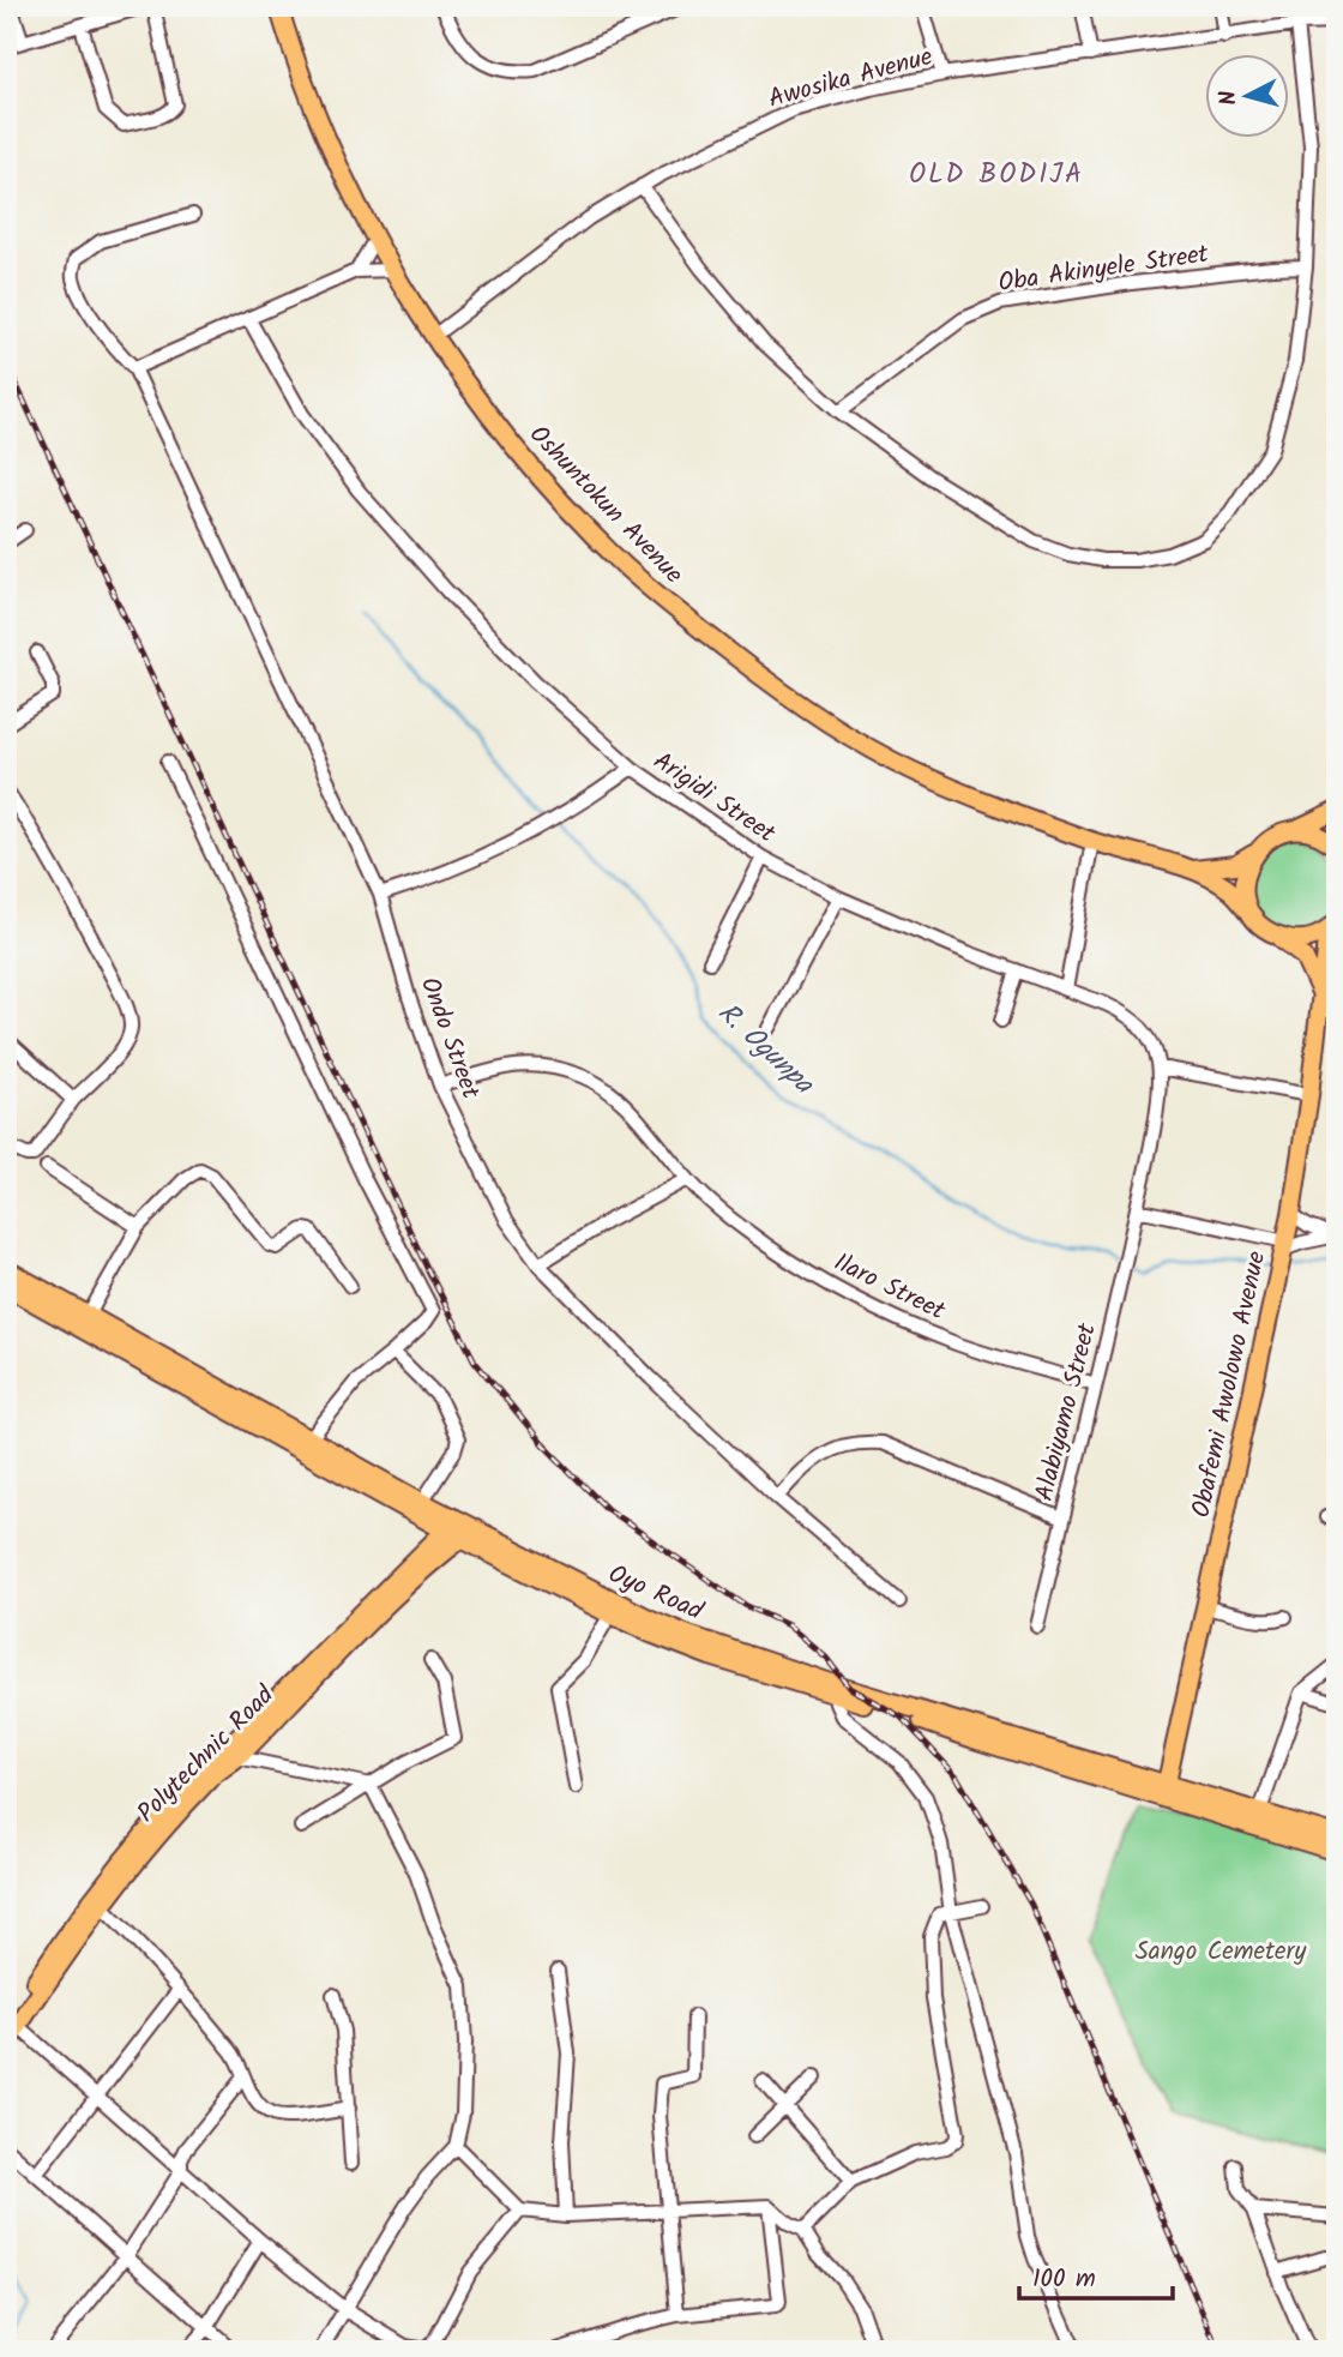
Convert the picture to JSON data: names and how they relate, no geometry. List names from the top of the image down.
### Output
{
  "streets": {
    "main road": [
      "Oshuntokun Avenue",
      "Obafemi Awolowo Avenue",
      "Oyo Road",
      "Polytechnic Road"
    ],
    "street": [
      "Awosika Avenue",
      "Oba Akinyele Street",
      "Arigidi Street",
      "Ondo Street",
      "Ilaro Street",
      "Alabiyamo Street"
    ]
  },
  "crossings": [
    ["Awosika Avenue", "Oshuntokun Avenue"],
    ["Arigidi Street", "Alabiyamo Street"],
    ["Ondo Street", "Ilaro Street"],
    ["Ilaro Street", "Alabiyamo Street"],
    ["Obafemi Awolowo Avenue", "Oyo Road"],
    ["Oyo Road", "Polytechnic Road"]
  ],
  "districts": ["OLD BODIJA"],
  "water": ["R. Ogunpa"],
  "parks": ["Sango Cemetery"],
  "scale_bar": "100 m",
  "north": "left"
}
